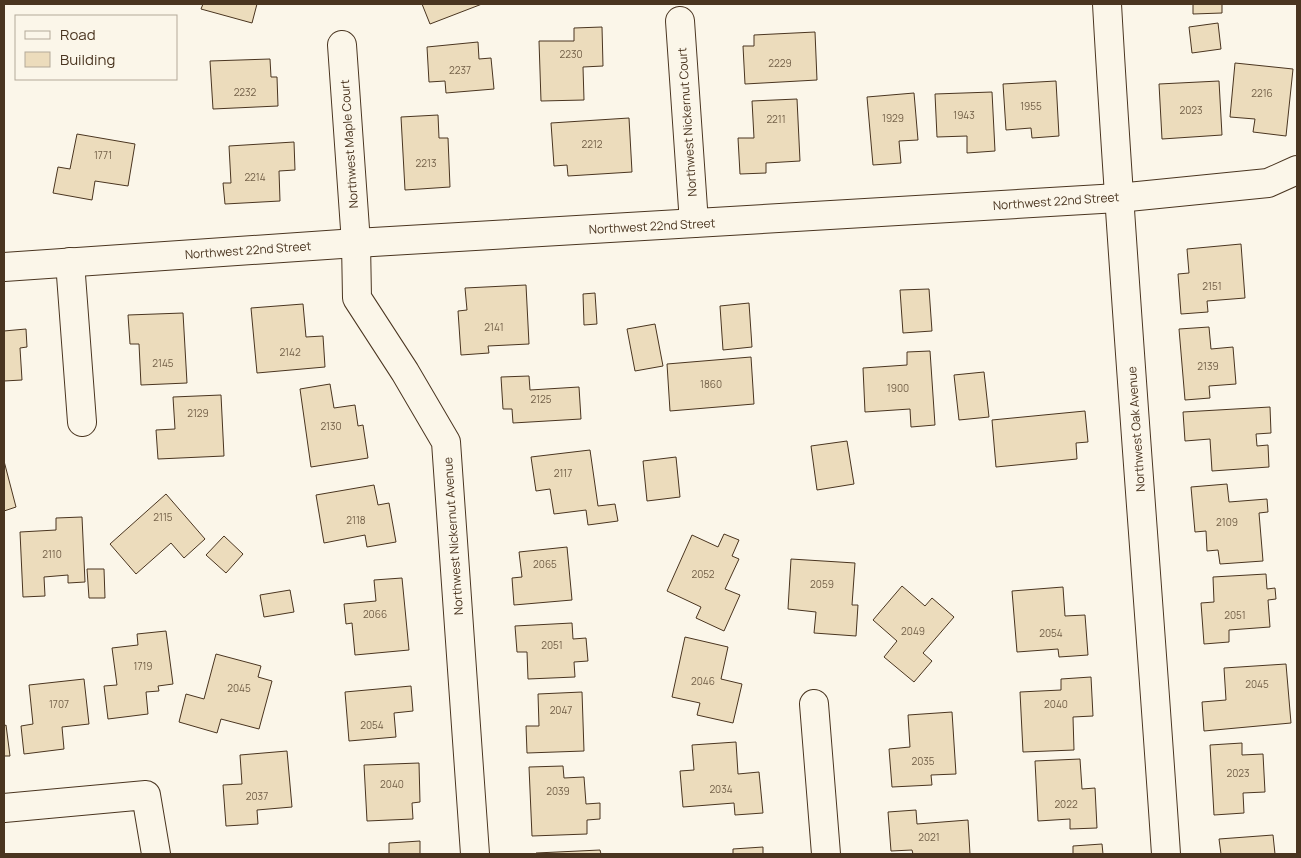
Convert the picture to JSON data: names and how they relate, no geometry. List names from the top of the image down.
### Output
{
  "streets": {
    "street": [
      "Northwest Nickernut Court",
      "Northwest Maple Court",
      "Northwest 22nd Street",
      "Northwest Oak Avenue",
      "Northwest Nickernut Avenue"
    ]
  },
  "crossings": [
    ["Northwest Nickernut Court", "Northwest 22nd Street"],
    ["Northwest Maple Court", "Northwest 22nd Street"],
    ["Northwest Maple Court", "Northwest Nickernut Avenue"],
    ["Northwest 22nd Street", "Northwest Oak Avenue"],
    ["Northwest 22nd Street", "Northwest Nickernut Avenue"]
  ],
  "house_numbers": [
    "2230",
    "2229",
    "2237",
    "2232",
    "2216",
    "1955",
    "2023",
    "1943",
    "1929",
    "2211",
    "2212",
    "1771",
    "2213",
    "2214",
    "2151",
    "2141",
    "2142",
    "2145",
    "2139",
    "1860",
    "1900",
    "2125",
    "2129",
    "2130",
    "2117",
    "2115",
    "2118",
    "2109",
    "2110",
    "2065",
    "2052",
    "2059",
    "2066",
    "2051",
    "2049",
    "2054",
    "2051",
    "1719",
    "2046",
    "2045",
    "2045",
    "1707",
    "2040",
    "2047",
    "2054",
    "2035",
    "2023",
    "2040",
    "2034",
    "2039",
    "2037",
    "2022",
    "2021"
  ],
  "legend": ["Road", "Building"]
}
